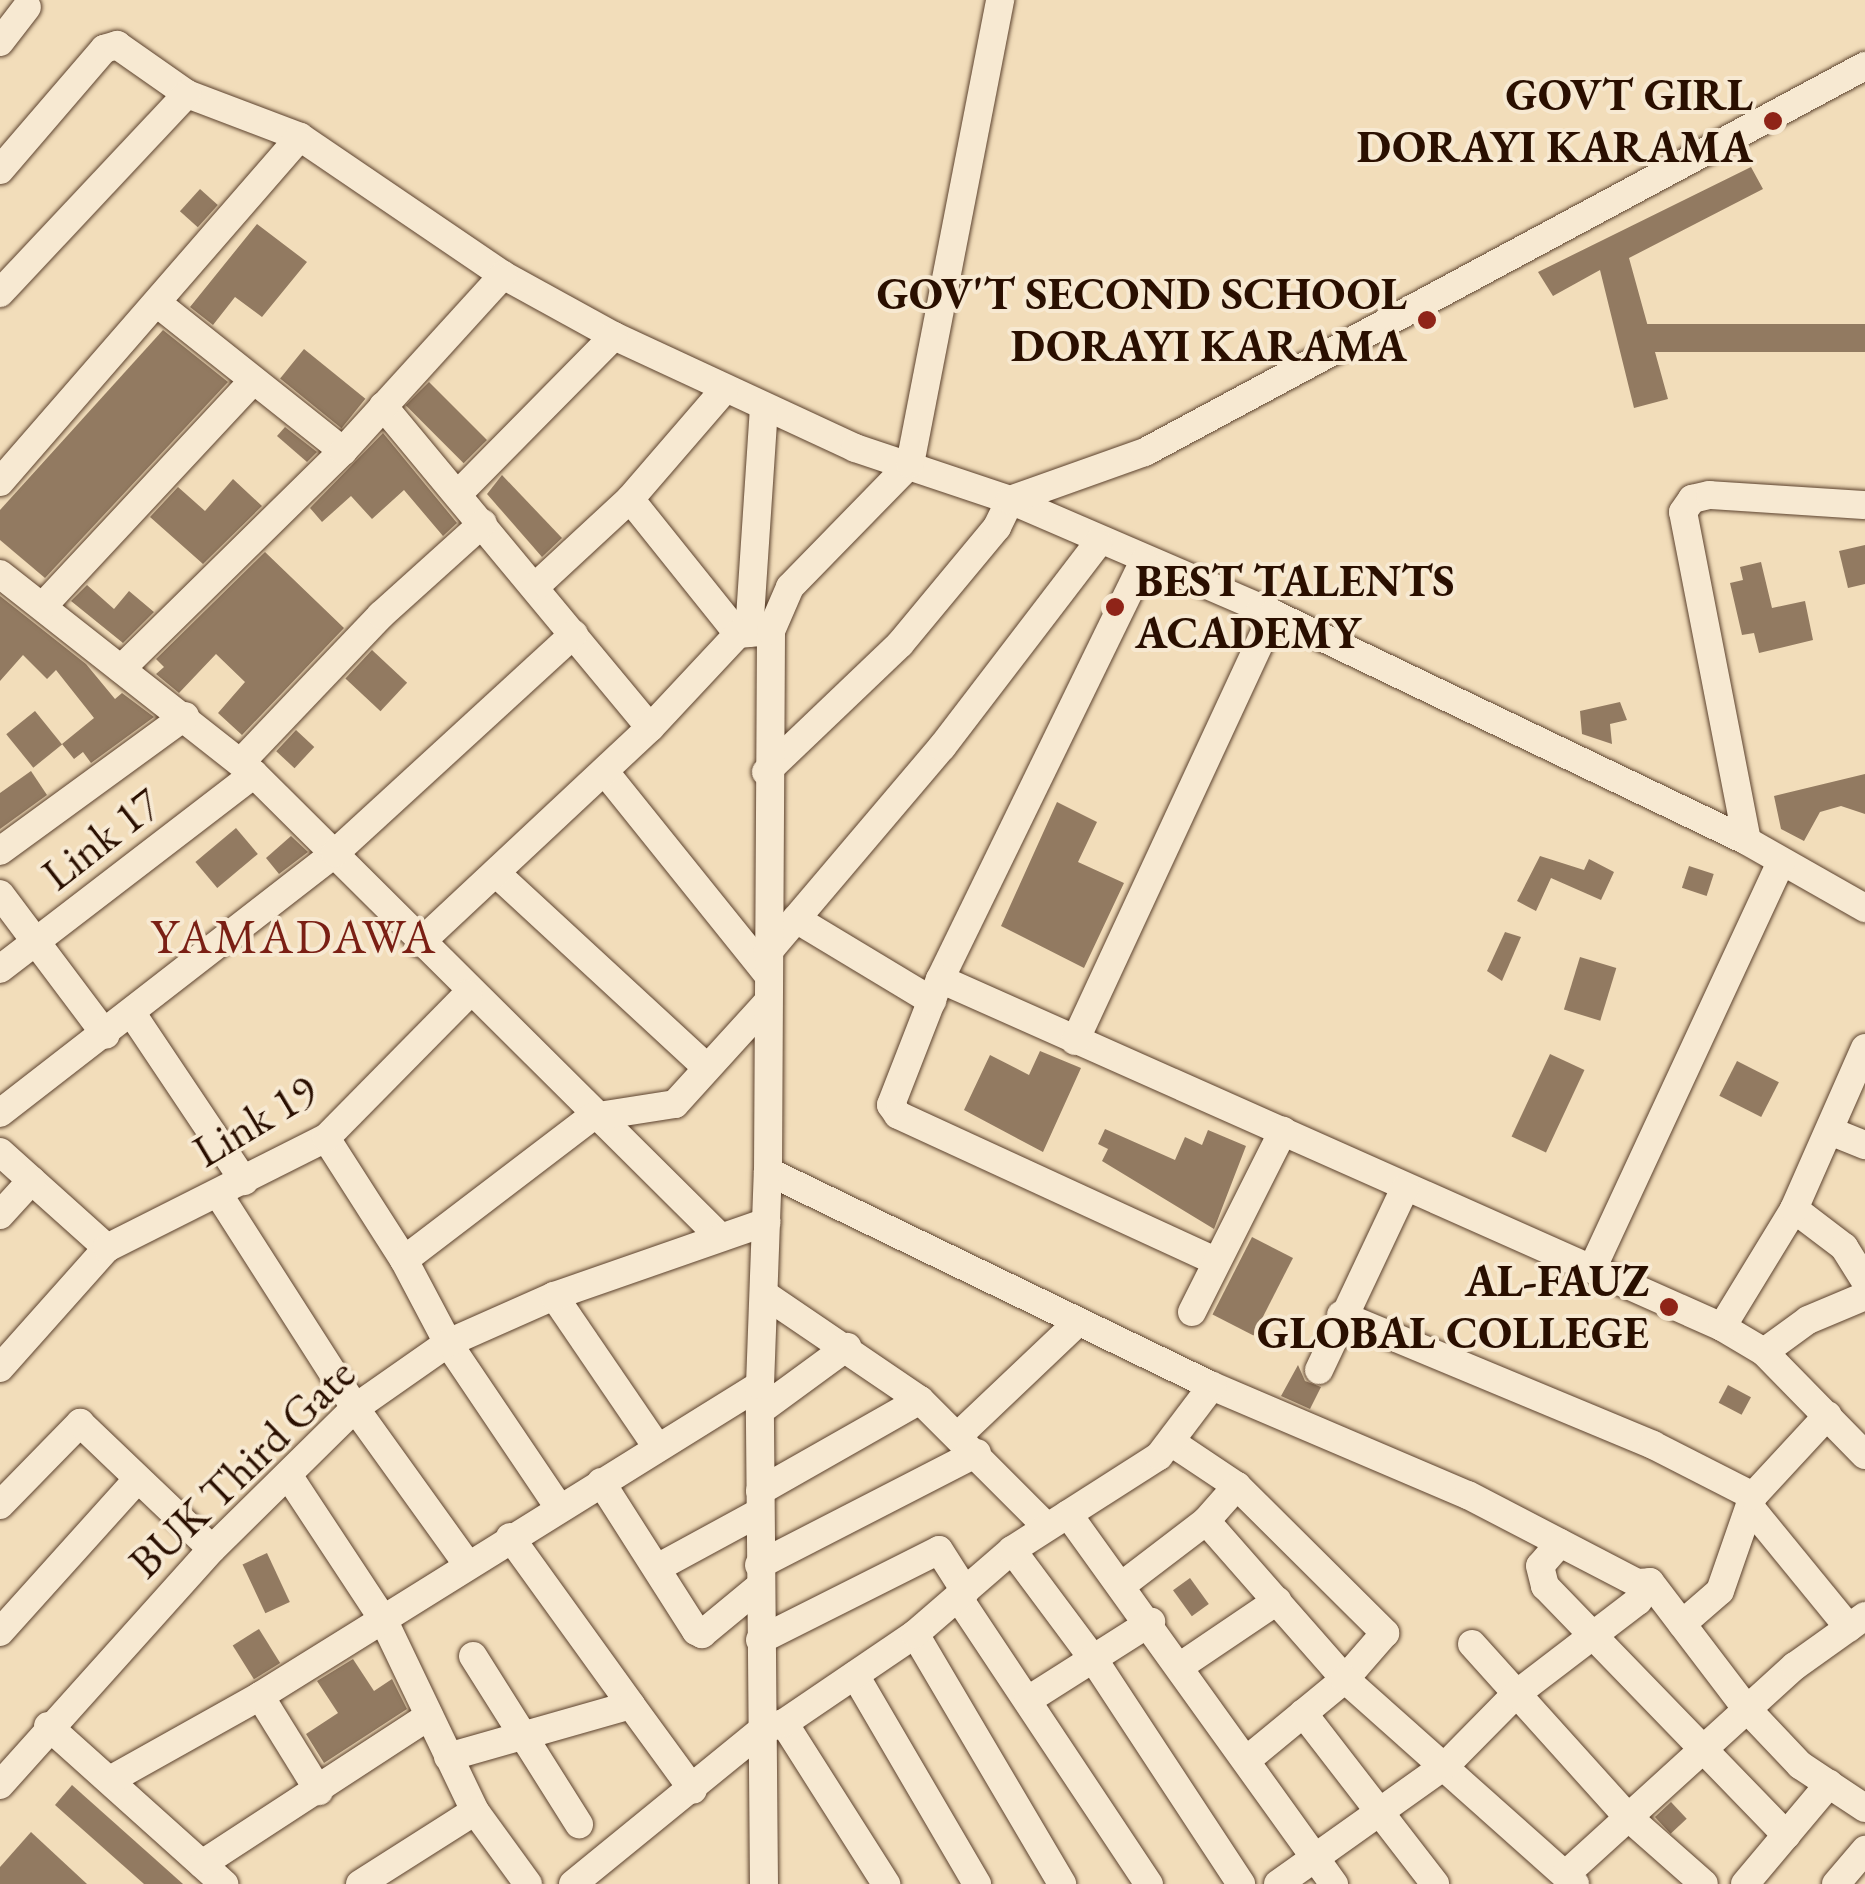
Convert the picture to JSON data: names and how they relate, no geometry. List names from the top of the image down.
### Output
{
  "streets": {
    "street": ["Link 17", "Link 19", "BUK Third Gate"]
  },
  "districts": ["YAMADAWA"],
  "places": [
    "GOVT GIRL DORAYI KARAMA",
    "GOV'T SECOND SCHOOL DORAYI KARAMA",
    "BEST TALENTS ACADEMY",
    "AL-FAUZ GLOBAL COLLEGE"
  ]
}
